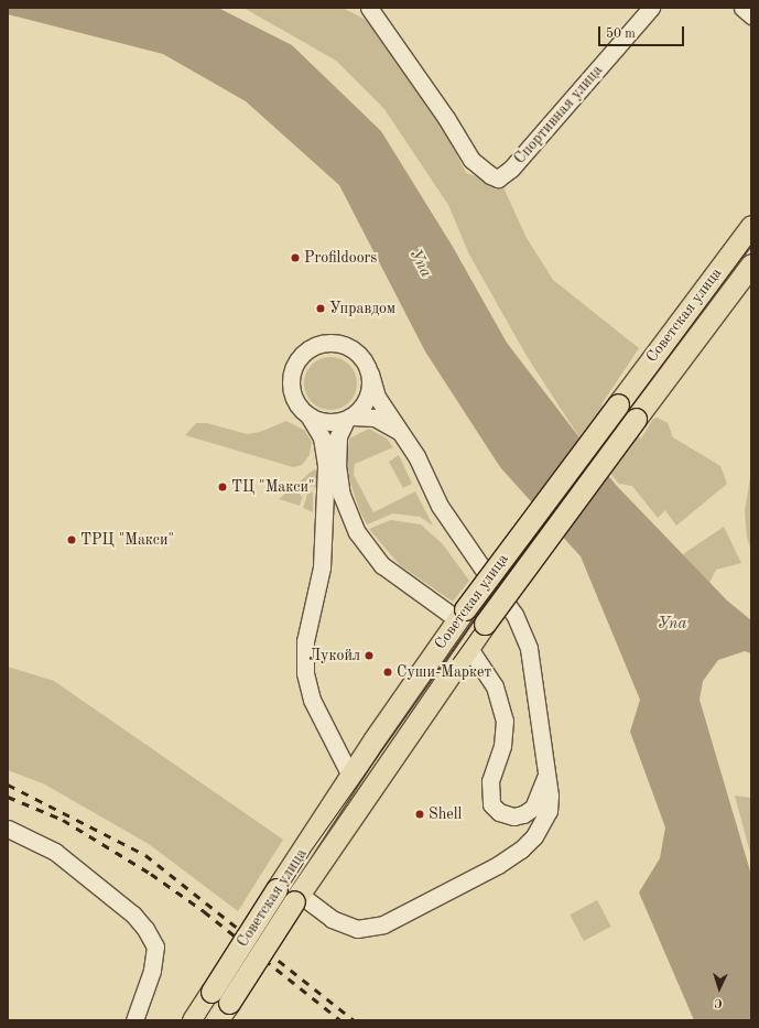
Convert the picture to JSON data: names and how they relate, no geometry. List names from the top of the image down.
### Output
{
  "streets": {
    "main road": ["Советская улица"],
    "street": ["Спортивная улица"]
  },
  "water": ["Упа"],
  "places": [
    "Profildoors",
    "Управдом",
    "ТЦ \"Макси\"",
    "ТРЦ \"Макси\"",
    "Лукойл",
    "Суши-Маркет",
    "Shell"
  ],
  "scale_bar": "50 m",
  "north": "bottom"
}
